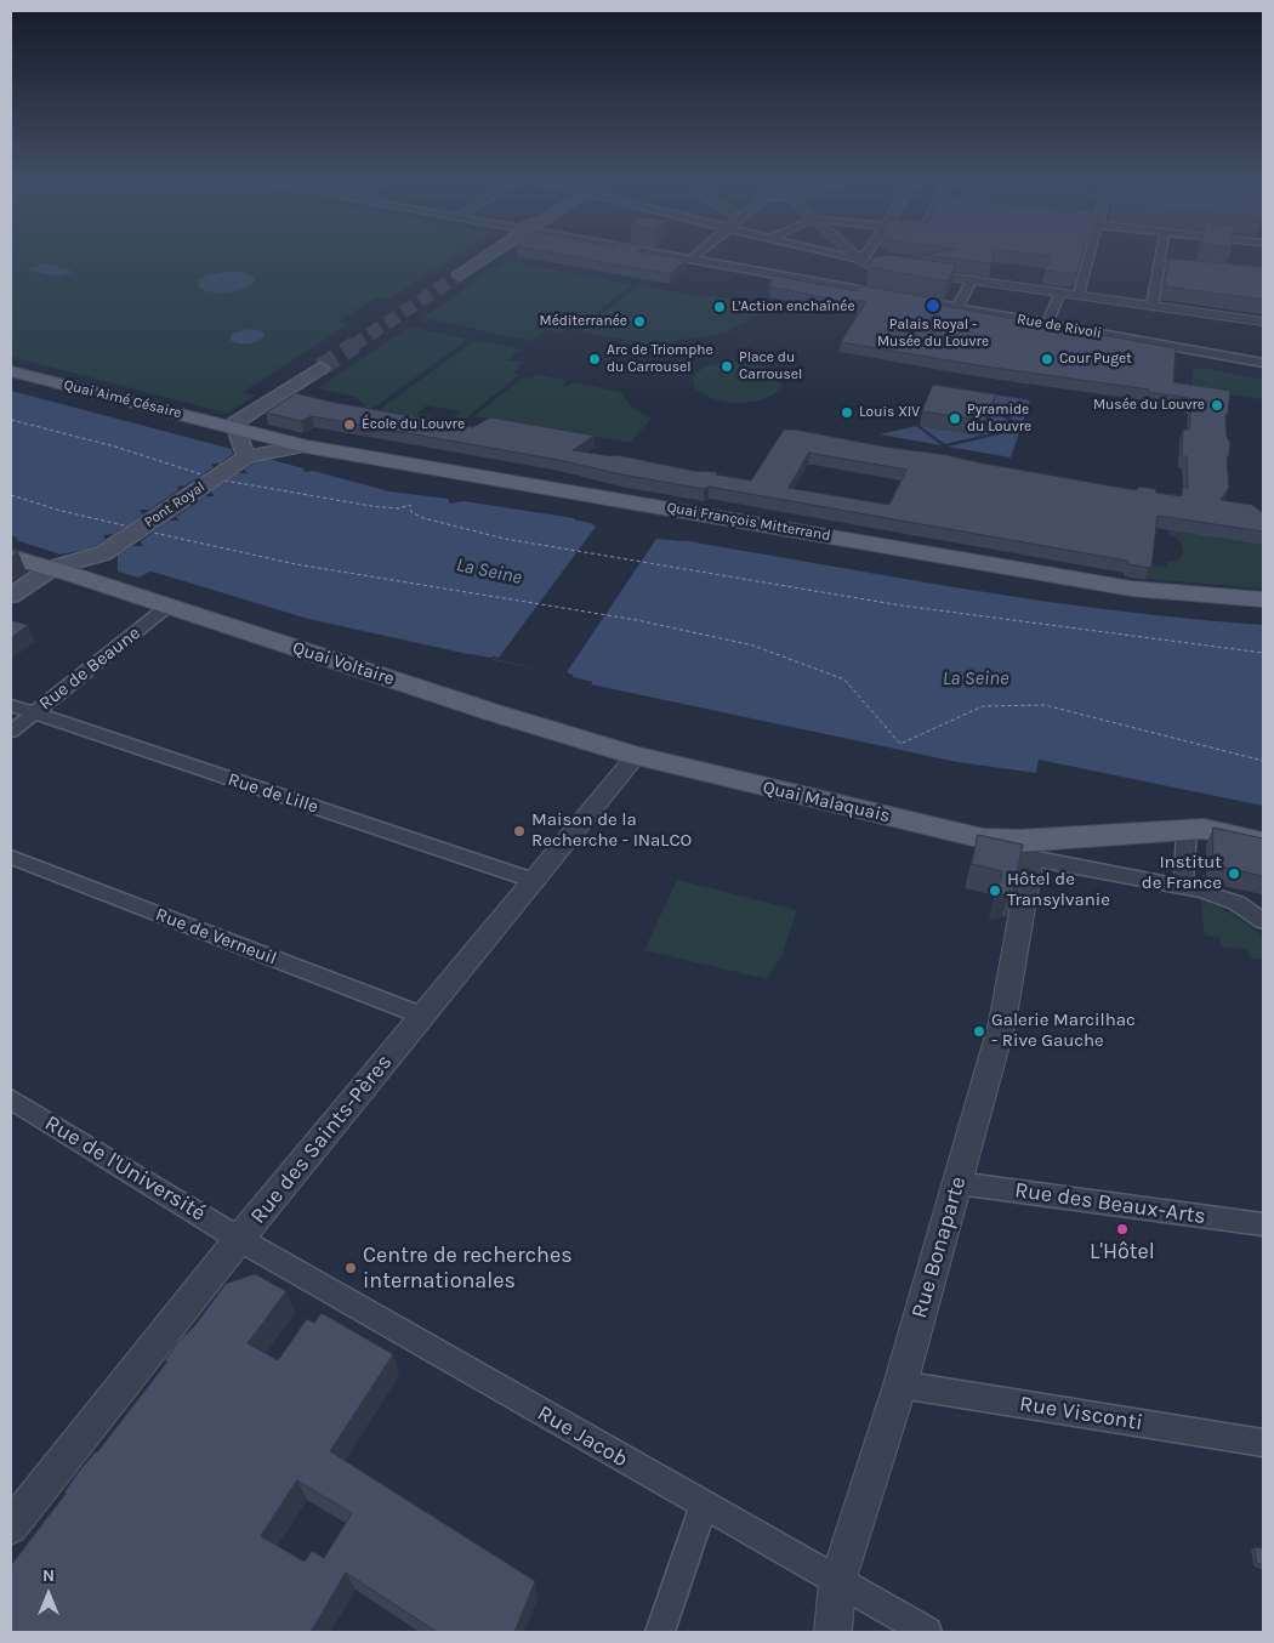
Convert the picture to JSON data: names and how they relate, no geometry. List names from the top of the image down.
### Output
{
  "streets": {
    "main road": [
      "Quai Aimé Césaire",
      "Pont Royal",
      "Quai François Mitterrand",
      "Quai Voltaire",
      "Quai Malaquais"
    ],
    "street": [
      "Rue de Rivoli",
      "Rue de Beaune",
      "Rue de Lille",
      "Rue de Verneuil",
      "Rue des Saints-Pères",
      "Rue de l'Université",
      "Rue des Beaux-Arts",
      "Rue Bonaparte",
      "Rue Visconti",
      "Rue Jacob"
    ]
  },
  "crossings": [
    ["Quai Aimé Césaire", "Quai François Mitterrand"],
    ["Pont Royal", "Quai François Mitterrand"],
    ["Pont Royal", "Quai Voltaire"],
    ["Quai Voltaire", "Rue de Beaune"],
    ["Quai Voltaire", "Quai Malaquais"],
    ["Quai Voltaire", "Rue des Saints-Pères"],
    ["Rue de Beaune", "Rue de Lille"],
    ["Rue de Lille", "Rue des Saints-Pères"],
    ["Quai Malaquais", "Rue des Saints-Pères"],
    ["Quai Malaquais", "Rue Bonaparte"],
    ["Rue de Verneuil", "Rue des Saints-Pères"],
    ["Rue des Saints-Pères", "Rue de l'Université"],
    ["Rue des Saints-Pères", "Rue Jacob"],
    ["Rue de l'Université", "Rue Jacob"],
    ["Rue des Beaux-Arts", "Rue Bonaparte"],
    ["Rue Bonaparte", "Rue Visconti"],
    ["Rue Bonaparte", "Rue Jacob"]
  ],
  "water": ["La Seine"],
  "places": [
    "Palais Royal - Musée du Louvre",
    "L'Action enchaînée",
    "Méditerranée",
    "Arc de Triomphe du Carrousel",
    "Cour Puget",
    "Place du Carrousel",
    "Musée du Louvre",
    "Louis XIV",
    "Pyramide du Louvre",
    "École du Louvre",
    "Maison de la Recherche - INaLCO",
    "Institut de France",
    "Hôtel de Transylvanie",
    "Galerie Marcilhac - Rive Gauche",
    "L'Hôtel",
    "Centre de recherches internationales"
  ],
  "north": "top"
}
